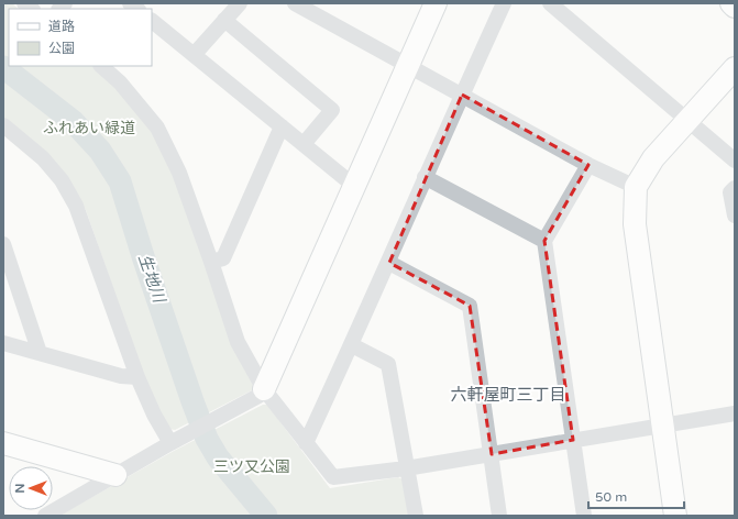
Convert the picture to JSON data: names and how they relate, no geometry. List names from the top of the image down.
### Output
{
  "districts": ["六軒屋町三丁目"],
  "water": ["生地川"],
  "parks": ["ふれあい緑道", "三ツ又公園"],
  "legend": ["道路", "公園"],
  "scale_bar": "50 m",
  "north": "left"
}
